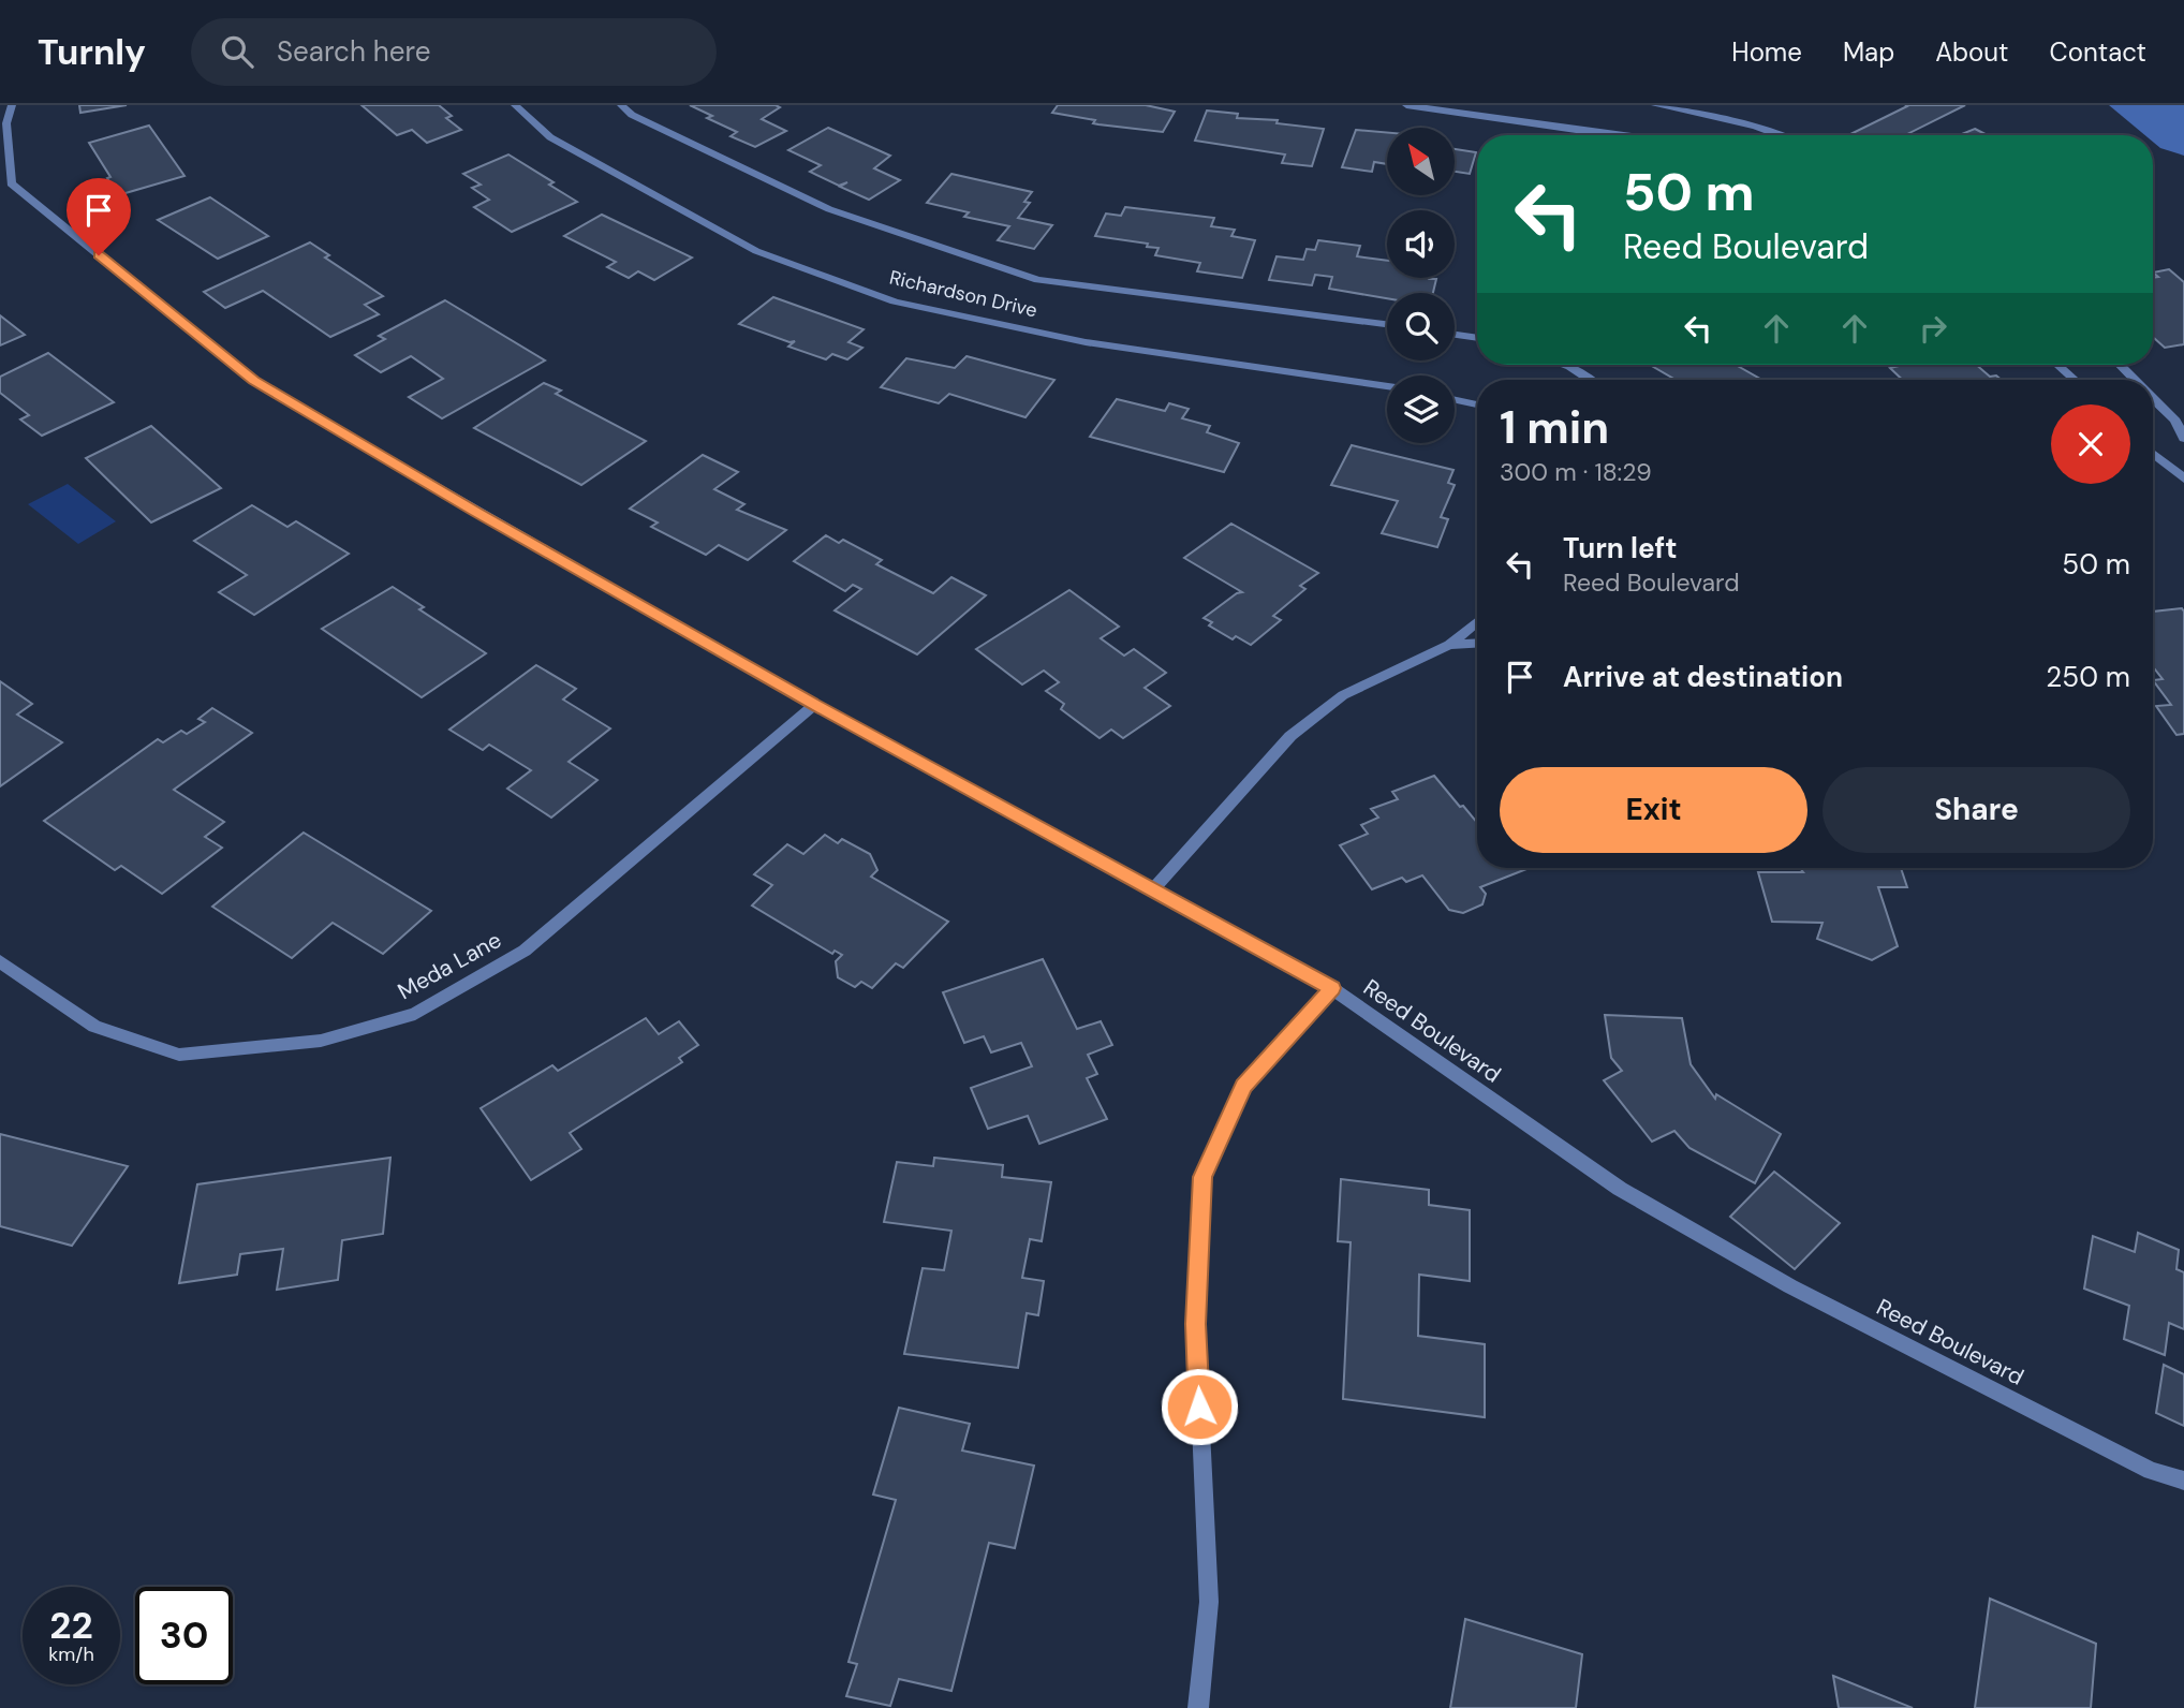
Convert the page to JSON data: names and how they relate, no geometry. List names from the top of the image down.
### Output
{
  "streets": {
    "street": ["Richardson Drive", "Meda Lane", "Reed Boulevard"]
  },
  "crossings": [
    ["Meda Lane", "Reed Boulevard"]
  ],
  "north": "top left",
  "page": {
    "header": "Turnly",
    "search": "Search here",
    "nav": [
      "Home",
      "Map",
      "About",
      "Contact"
    ],
    "turn": ["50 m", "Reed Boulevard"],
    "heading": ["1 min", "300 m · 18:29"],
    "list": [
      {
        "name": "Turn left",
        "note": "Reed Boulevard",
        "value": "50 m"
      },
      {
        "name": "Arrive at destination",
        "value": "250 m"
      }
    ],
    "buttons": ["Exit", "Share"],
    "speed": "22 km/h",
    "limit": "30"
  }
}
